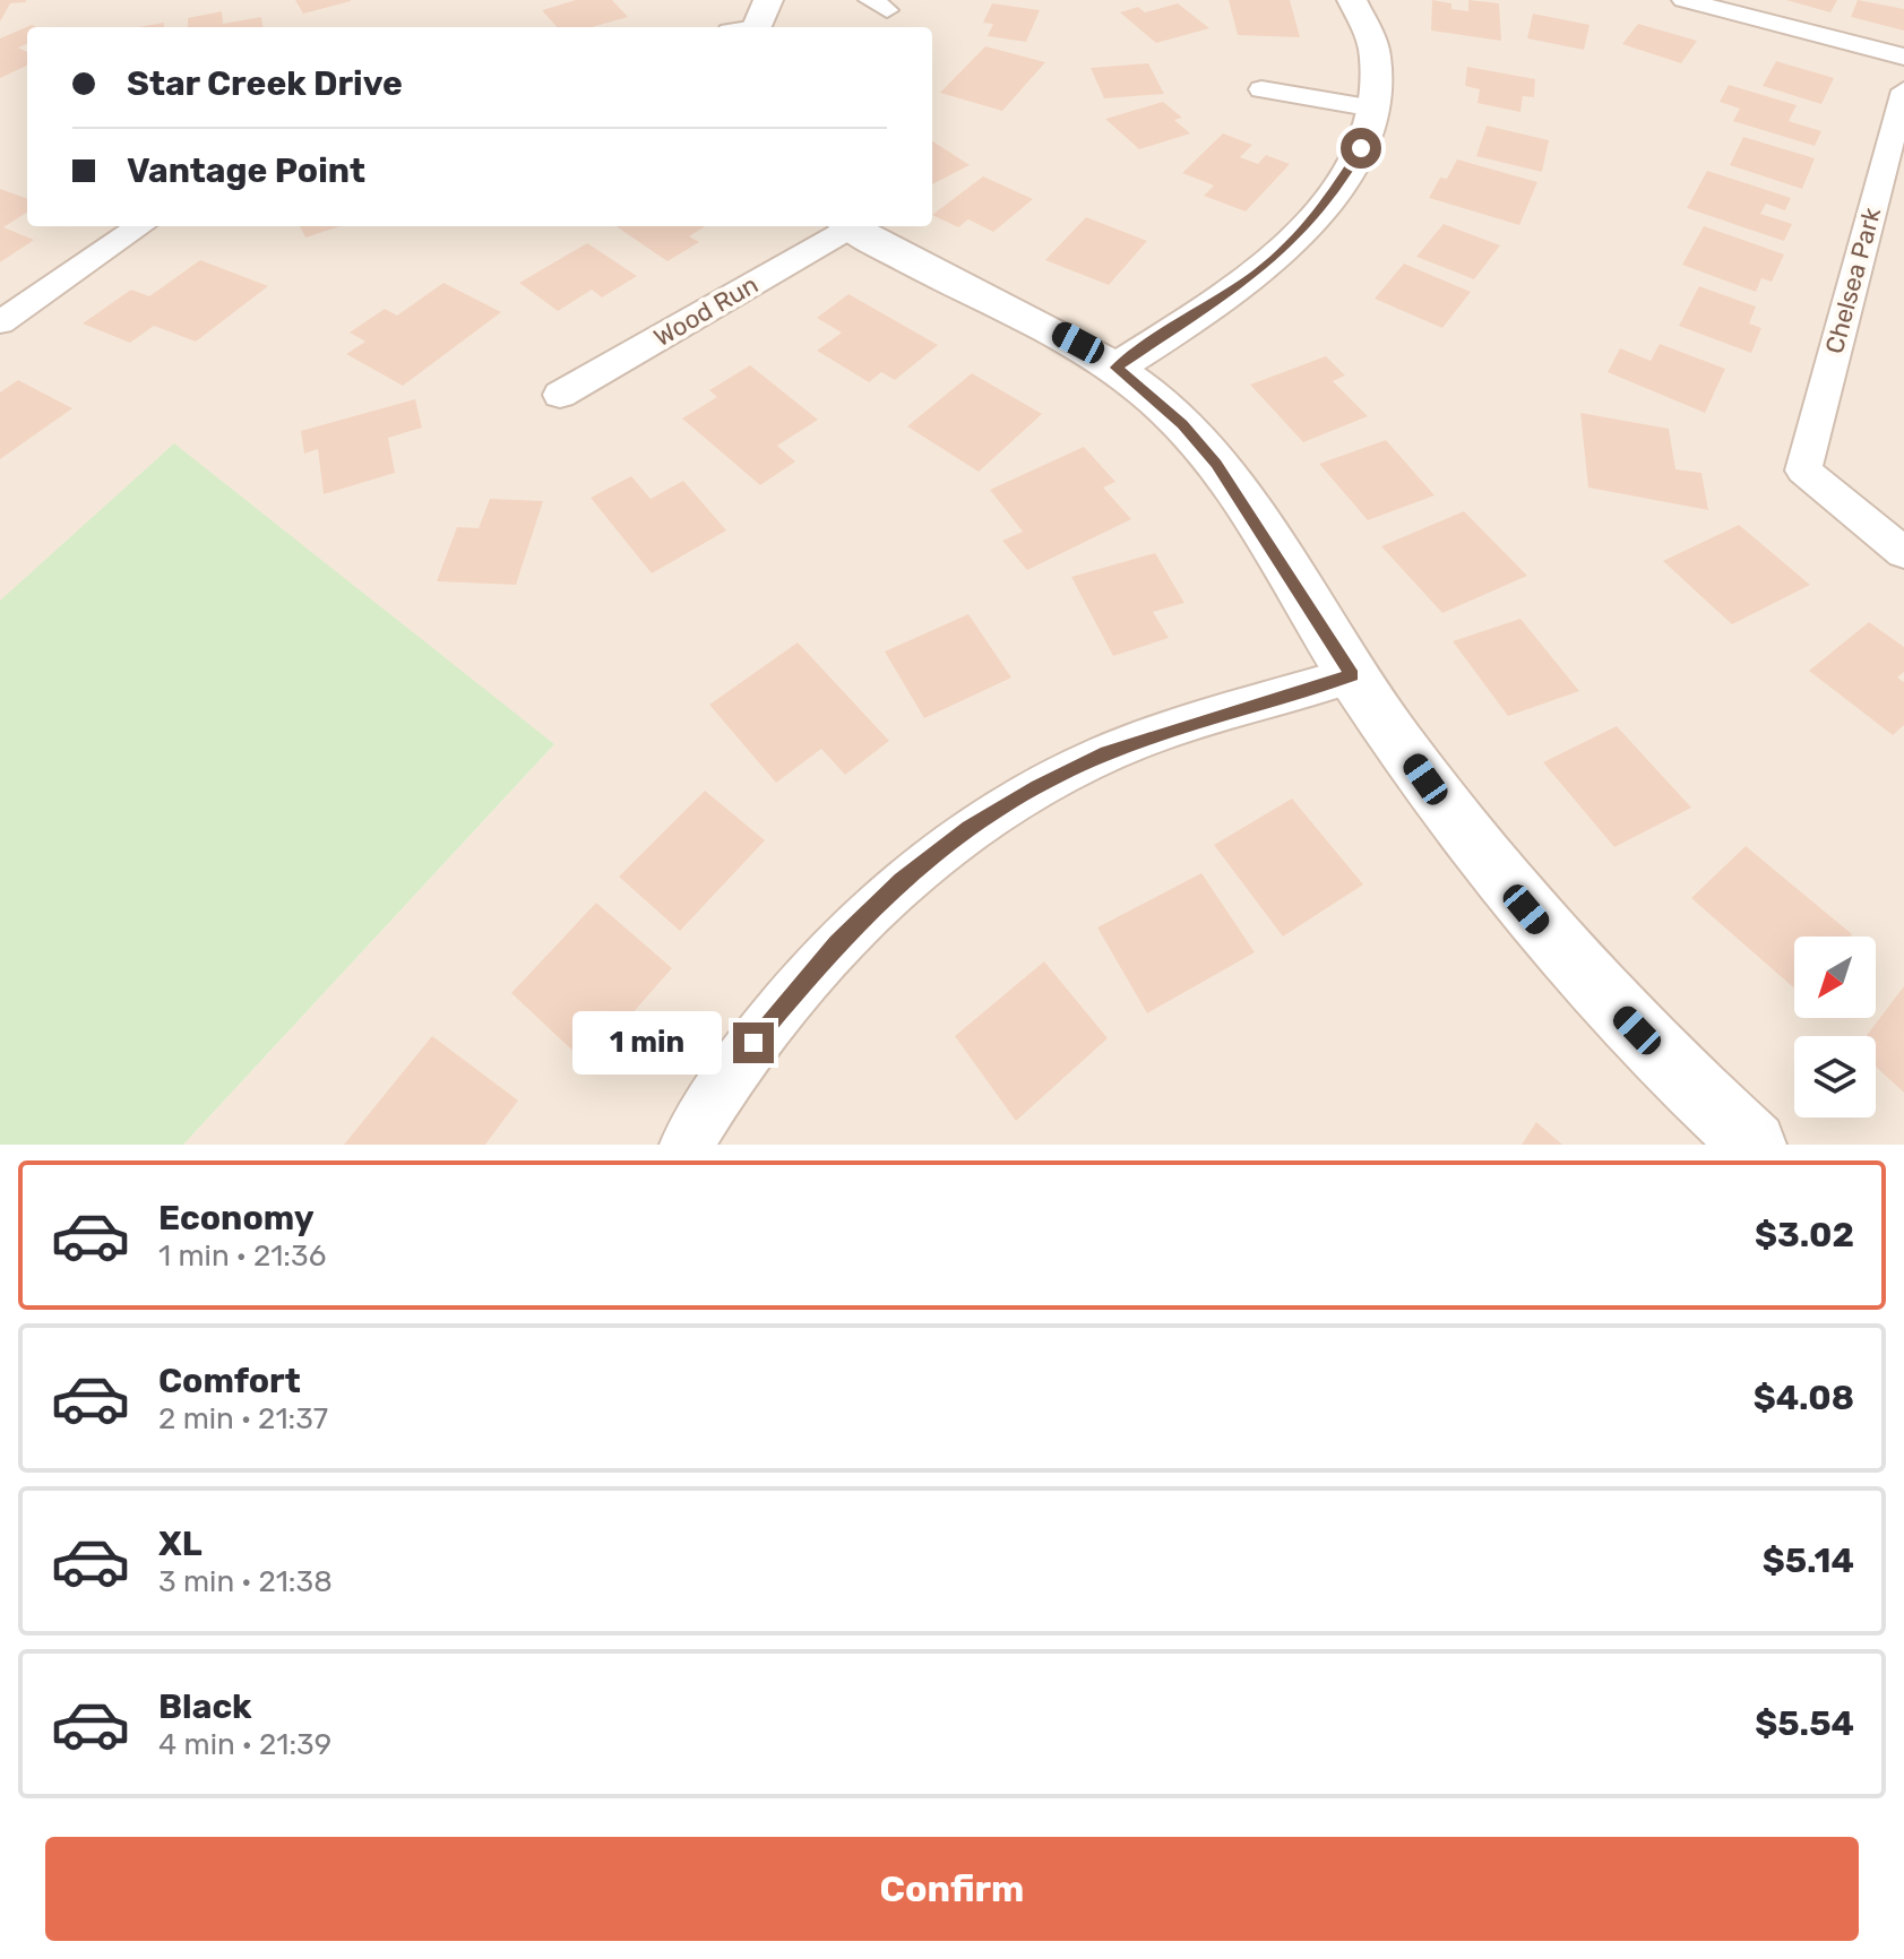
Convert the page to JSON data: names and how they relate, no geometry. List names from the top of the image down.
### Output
{
  "streets": {
    "street": ["Chelsea Park", "Wood Run"]
  },
  "north": "bottom left",
  "page": {
    "banner": ["Star Creek Drive", "Vantage Point"],
    "bubble": "1 min",
    "list": [
      {
        "name": "Economy",
        "note": "1 min · 21:36",
        "value": "$3.02"
      },
      {
        "name": "Comfort",
        "note": "2 min · 21:37",
        "value": "$4.08"
      },
      {
        "name": "XL",
        "note": "3 min · 21:38",
        "value": "$5.14"
      },
      {
        "name": "Black",
        "note": "4 min · 21:39",
        "value": "$5.54"
      }
    ],
    "buttons": "Confirm"
  }
}
